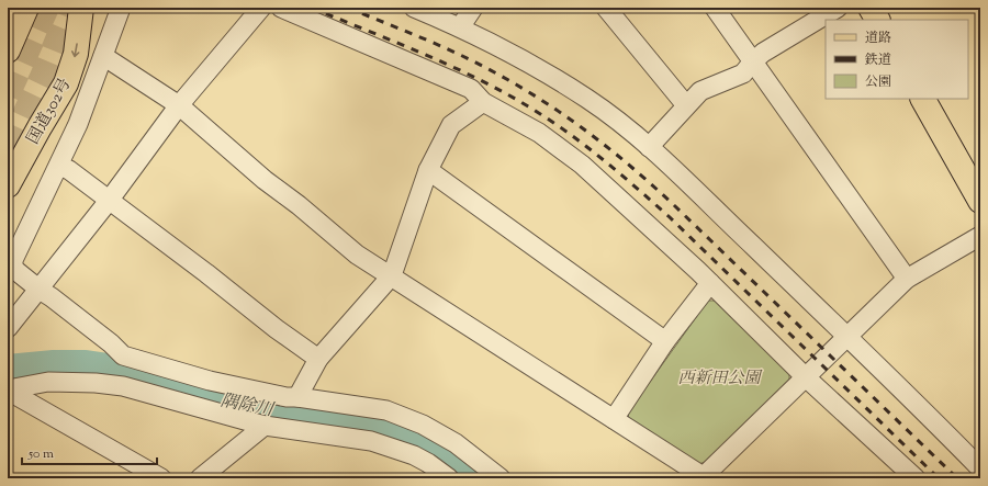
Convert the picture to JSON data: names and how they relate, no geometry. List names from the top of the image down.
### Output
{
  "streets": {
    "main road": ["国道302号"]
  },
  "one_way": ["国道302号"],
  "water": ["隅除川"],
  "parks": ["西新田公園"],
  "legend": ["道路", "鉄道", "公園"],
  "scale_bar": "50 m"
}
